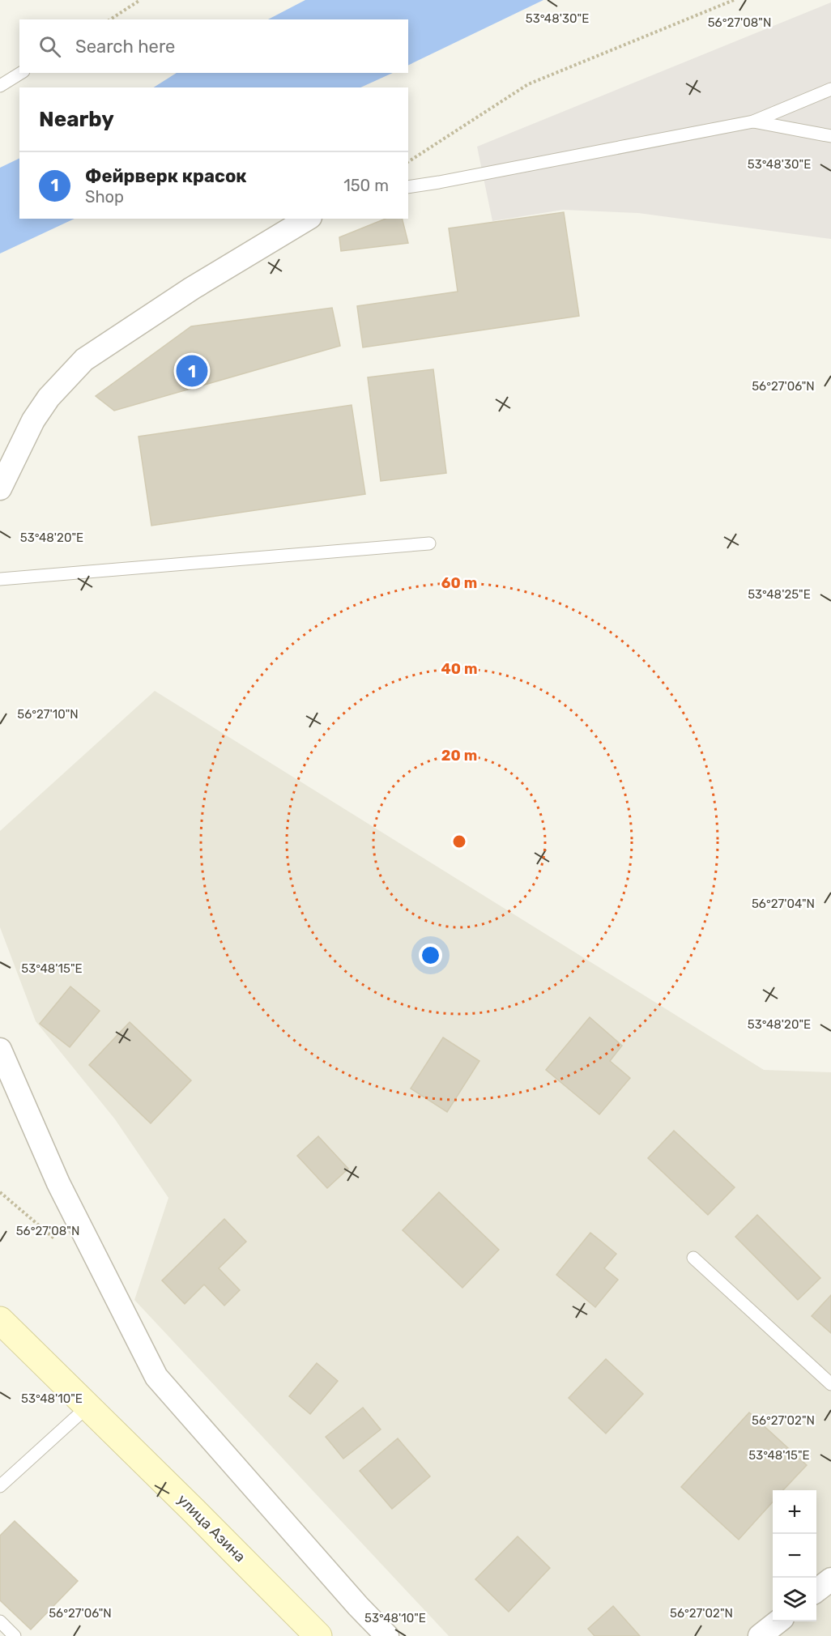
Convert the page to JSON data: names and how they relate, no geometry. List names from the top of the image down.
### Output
{
  "streets": {
    "main road": ["улица Азина"]
  },
  "page": {
    "search": "Search here",
    "heading": "Nearby",
    "list": [
      {
        "mark": "1",
        "name": "Фейрверк красок",
        "note": "Shop",
        "value": "150 m"
      }
    ],
    "pins": "1",
    "map_buttons": ["+", "−"]
  },
  "coordinates": [
    "53°48'30\"E",
    "56°27'08\"N",
    "56°27'06\"N",
    "53°48'20\"E",
    "53°48'25\"E",
    "56°27'10\"N",
    "56°27'04\"N",
    "53°48'15\"E",
    "53°48'10\"E",
    "56°27'02\"N"
  ],
  "rings": ["60 m", "40 m", "20 m"]
}
